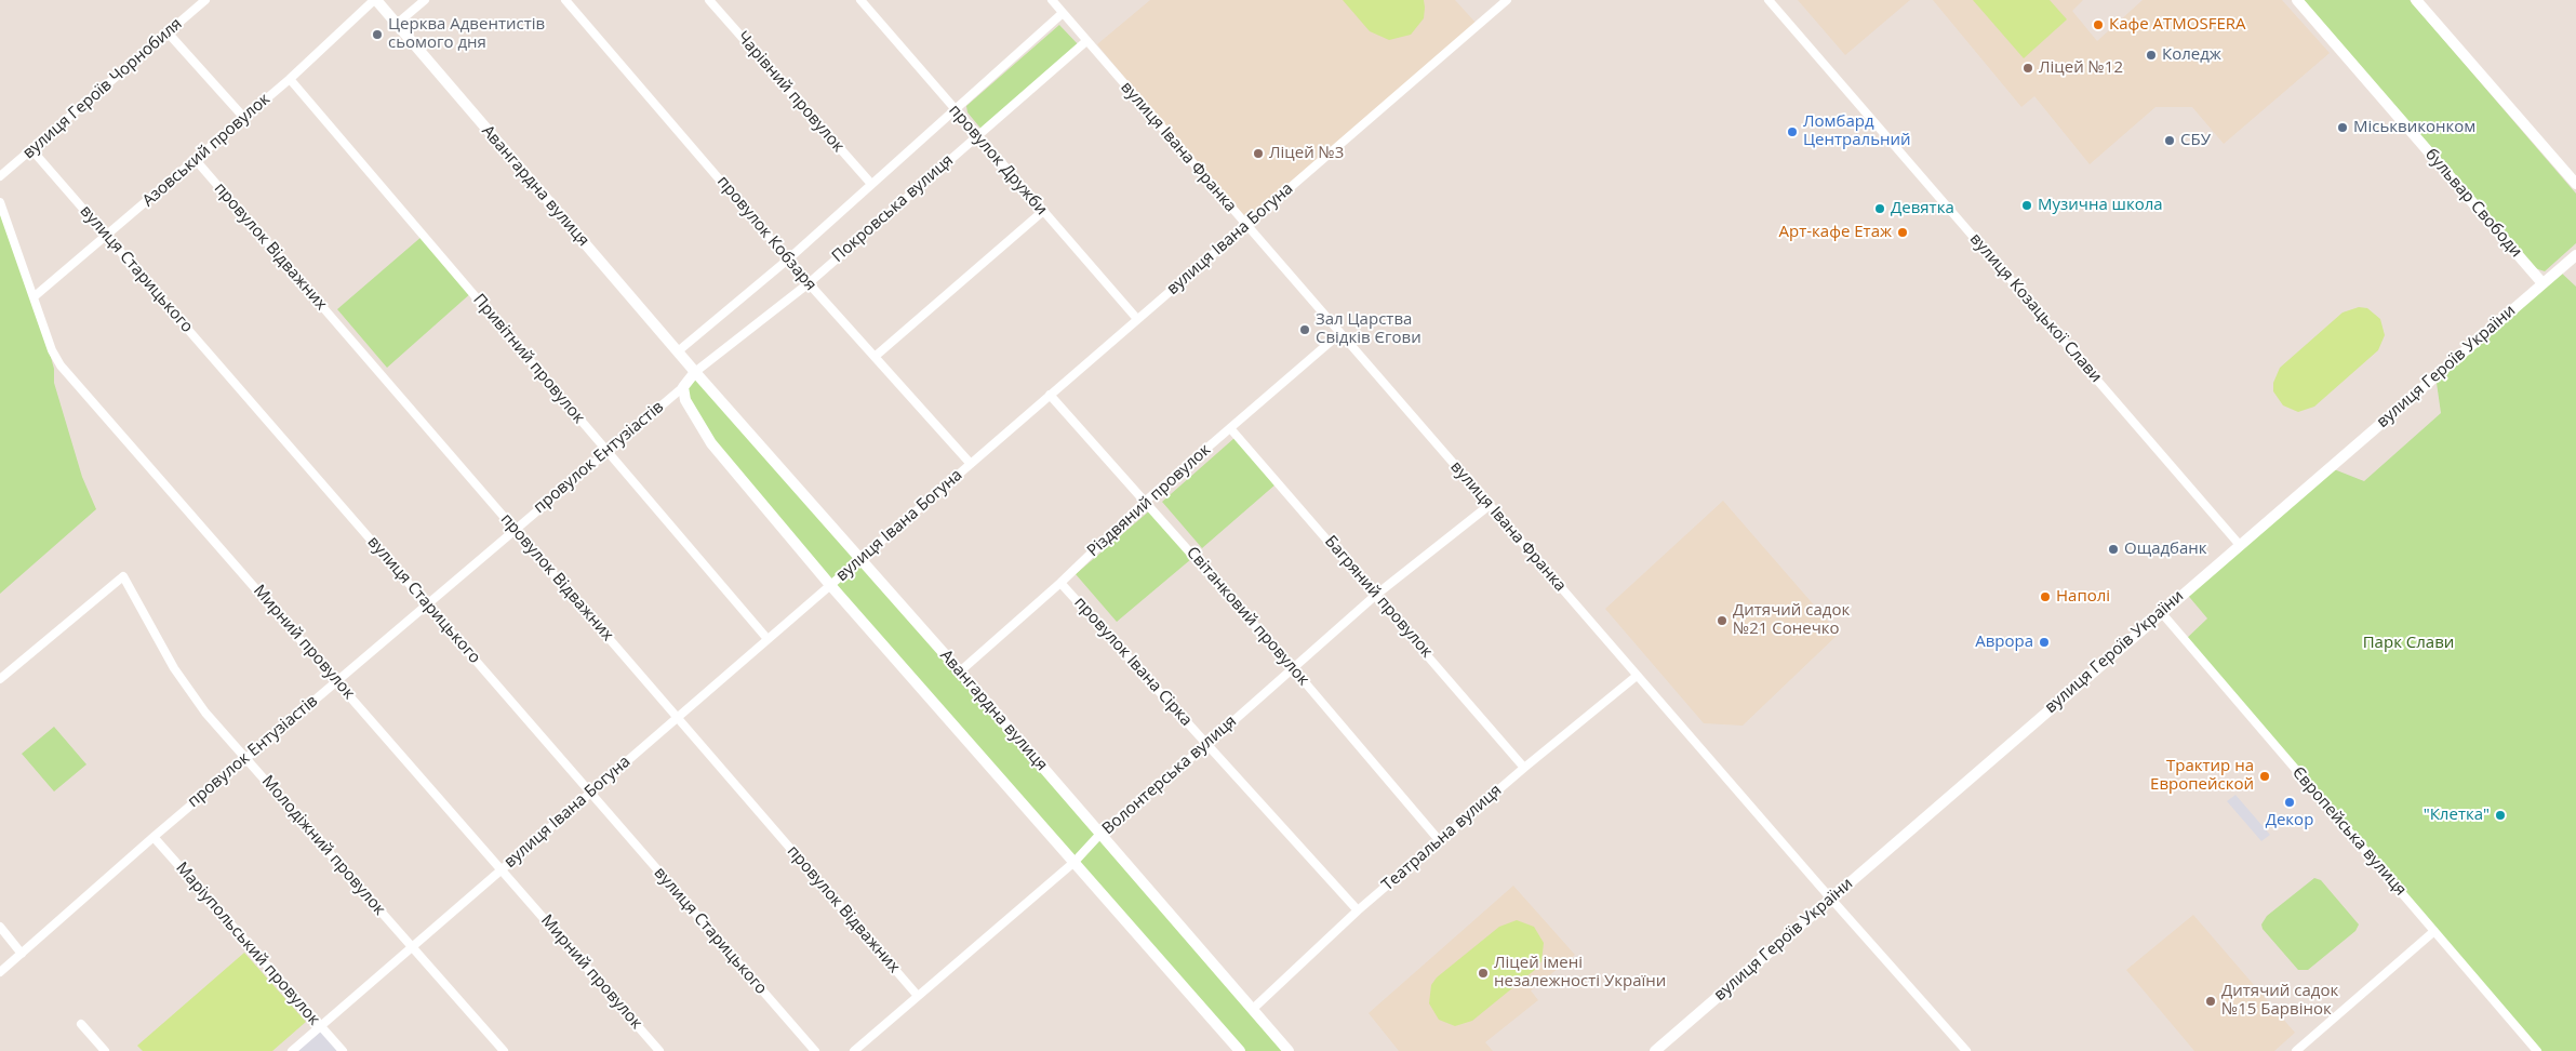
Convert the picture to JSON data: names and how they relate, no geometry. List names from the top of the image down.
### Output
{
  "streets": {
    "street": [
      "вулиця Героїв Чорнобиля",
      "Чарівний провулок",
      "вулиця Івана Франка",
      "Азовський провулок",
      "провулок Дружби",
      "Авангардна вулиця",
      "бульвар Свободи",
      "Покровська вулиця",
      "провулок Кобзаря",
      "вулиця Івана Богуна",
      "провулок Відважних",
      "вулиця Старицького",
      "вулиця Козацької Слави",
      "Привітний провулок",
      "вулиця Героїв України",
      "провулок Ентузіастів",
      "Різдвяний провулок",
      "Багряний провулок",
      "Світанковий провулок",
      "Мирний провулок",
      "провулок Івана Сірка",
      "Волонтерська вулиця",
      "Європейська вулиця",
      "Театральна вулиця",
      "Молодіжний провулок",
      "Маріупольський провулок"
    ]
  },
  "crossings": [
    ["вулиця Героїв Чорнобиля", "вулиця Старицького"],
    ["Чарівний провулок", "Покровська вулиця"],
    ["вулиця Івана Франка", "Покровська вулиця"],
    ["вулиця Івана Франка", "вулиця Івана Богуна"],
    ["вулиця Івана Франка", "вулиця Героїв України"],
    ["вулиця Івана Франка", "Різдвяний провулок"],
    ["вулиця Івана Франка", "Волонтерська вулиця"],
    ["вулиця Івана Франка", "Театральна вулиця"],
    ["Азовський провулок", "Авангардна вулиця"],
    ["Азовський провулок", "провулок Відважних"],
    ["Азовський провулок", "вулиця Старицького"],
    ["Азовський провулок", "Привітний провулок"],
    ["Азовський провулок", "Мирний провулок"],
    ["провулок Дружби", "Покровська вулиця"],
    ["провулок Дружби", "вулиця Івана Богуна"],
    ["Авангардна вулиця", "Покровська вулиця"],
    ["Авангардна вулиця", "вулиця Івана Богуна"],
    ["Авангардна вулиця", "Різдвяний провулок"],
    ["Авангардна вулиця", "Волонтерська вулиця"],
    ["Авангардна вулиця", "Театральна вулиця"],
    ["бульвар Свободи", "вулиця Героїв України"],
    ["Покровська вулиця", "провулок Кобзаря"],
    ["провулок Кобзаря", "вулиця Івана Богуна"],
    ["вулиця Івана Богуна", "провулок Відважних"],
    ["вулиця Івана Богуна", "вулиця Старицького"],
    ["вулиця Івана Богуна", "Привітний провулок"],
    ["вулиця Івана Богуна", "Світанковий провулок"],
    ["вулиця Івана Богуна", "Мирний провулок"],
    ["вулиця Івана Богуна", "Молодіжний провулок"],
    ["вулиця Івана Богуна", "Маріупольський провулок"],
    ["провулок Відважних", "провулок Ентузіастів"],
    ["провулок Відважних", "Волонтерська вулиця"],
    ["вулиця Старицького", "провулок Ентузіастів"],
    ["вулиця Козацької Слави", "вулиця Героїв України"],
    ["Привітний провулок", "провулок Ентузіастів"],
    ["вулиця Героїв України", "Європейська вулиця"],
    ["провулок Ентузіастів", "Мирний провулок"],
    ["провулок Ентузіастів", "Молодіжний провулок"],
    ["провулок Ентузіастів", "Маріупольський провулок"],
    ["Різдвяний провулок", "Багряний провулок"],
    ["Різдвяний провулок", "Світанковий провулок"],
    ["Різдвяний провулок", "провулок Івана Сірка"],
    ["Багряний провулок", "Волонтерська вулиця"],
    ["Багряний провулок", "Театральна вулиця"],
    ["Світанковий провулок", "Волонтерська вулиця"],
    ["Світанковий провулок", "Театральна вулиця"],
    ["провулок Івана Сірка", "Волонтерська вулиця"],
    ["провулок Івана Сірка", "Театральна вулиця"]
  ],
  "parks": ["Парк Слави"],
  "places": [
    "Кафе ATMOSFERA",
    "Церква Адвентистів сьомого дня",
    "Коледж",
    "Ліцей №12",
    "Міськвиконком",
    "Ломбард Центральний",
    "СБУ",
    "Ліцей №3",
    "Музична школа",
    "Девятка",
    "Арт-кафе Етаж",
    "Зал Царства Свідків Єгови",
    "Ощадбанк",
    "Наполі",
    "Дитячий садок №21 Сонечко",
    "Аврора",
    "Трактир на Европейской",
    "Декор",
    "\"Клетка\"",
    "Ліцей імені незалежності України",
    "Дитячий садок №15 Барвінок"
  ]
}
